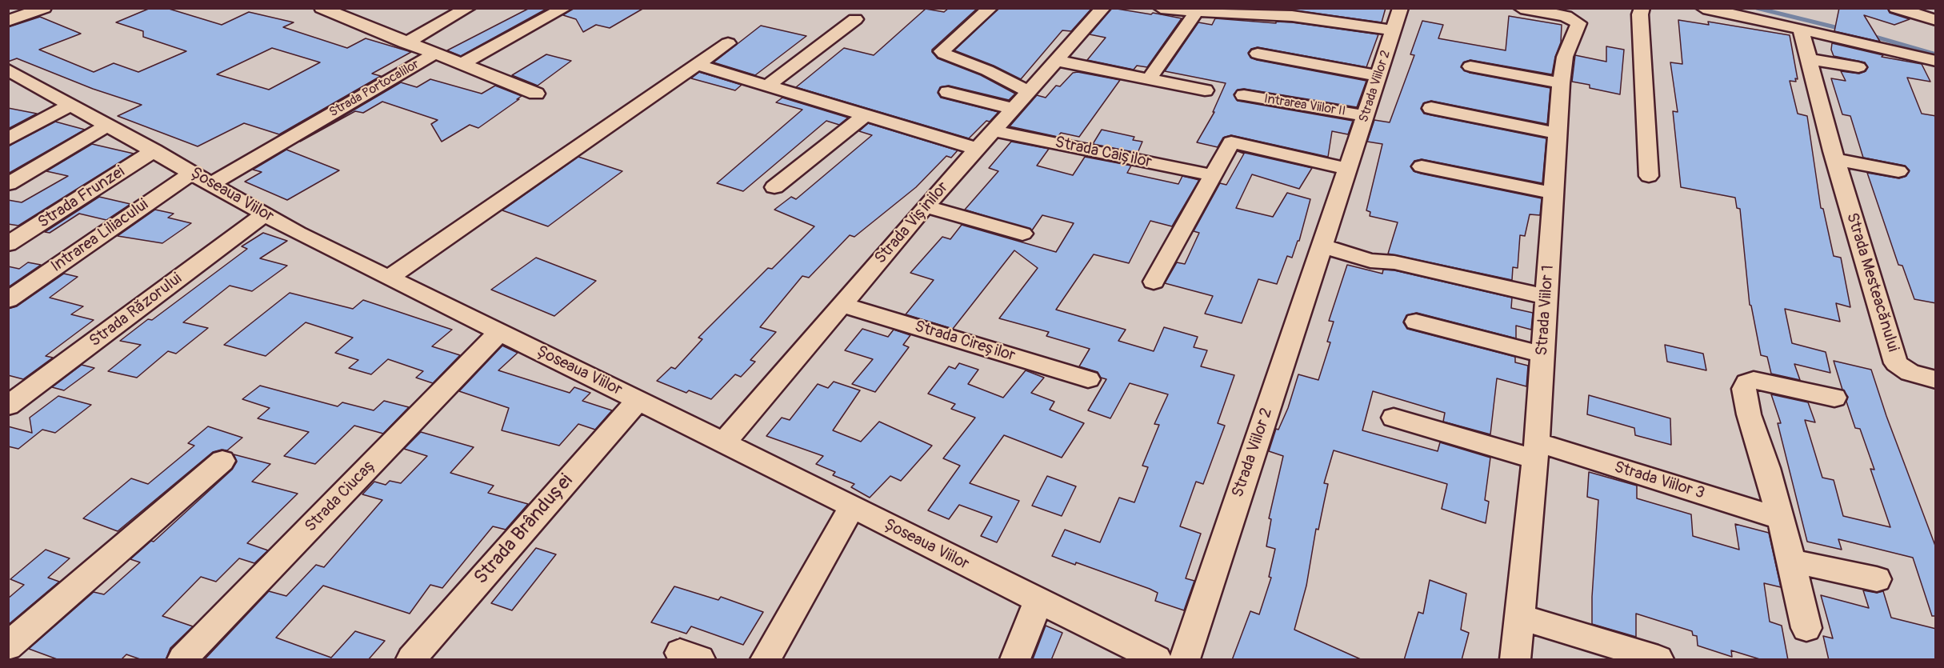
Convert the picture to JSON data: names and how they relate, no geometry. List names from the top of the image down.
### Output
{
  "streets": {
    "street": [
      "Strada Viilor 2",
      "Strada Portocalilor",
      "Intrarea Viilor II",
      "Strada Caișilor",
      "Șoseaua Viilor",
      "Strada Frunzei",
      "Strada Vișinilor",
      "Intrarea Liliacului",
      "Strada Mesteacănului",
      "Strada Răzorului",
      "Strada Viilor 1",
      "Strada Cireșilor",
      "Strada Viilor 3",
      "Strada Ciucaș",
      "Strada Brândușei"
    ]
  },
  "crossings": [
    ["Strada Viilor 2", "Intrarea Viilor II"],
    ["Strada Portocalilor", "Șoseaua Viilor"],
    ["Strada Portocalilor", "Intrarea Liliacului"],
    ["Strada Caișilor", "Strada Vișinilor"],
    ["Șoseaua Viilor", "Strada Frunzei"],
    ["Șoseaua Viilor", "Strada Vișinilor"],
    ["Șoseaua Viilor", "Intrarea Liliacului"],
    ["Șoseaua Viilor", "Strada Răzorului"],
    ["Șoseaua Viilor", "Strada Ciucaș"],
    ["Șoseaua Viilor", "Strada Brândușei"],
    ["Strada Vișinilor", "Strada Cireșilor"],
    ["Strada Viilor 1", "Strada Viilor 3"]
  ]
}
